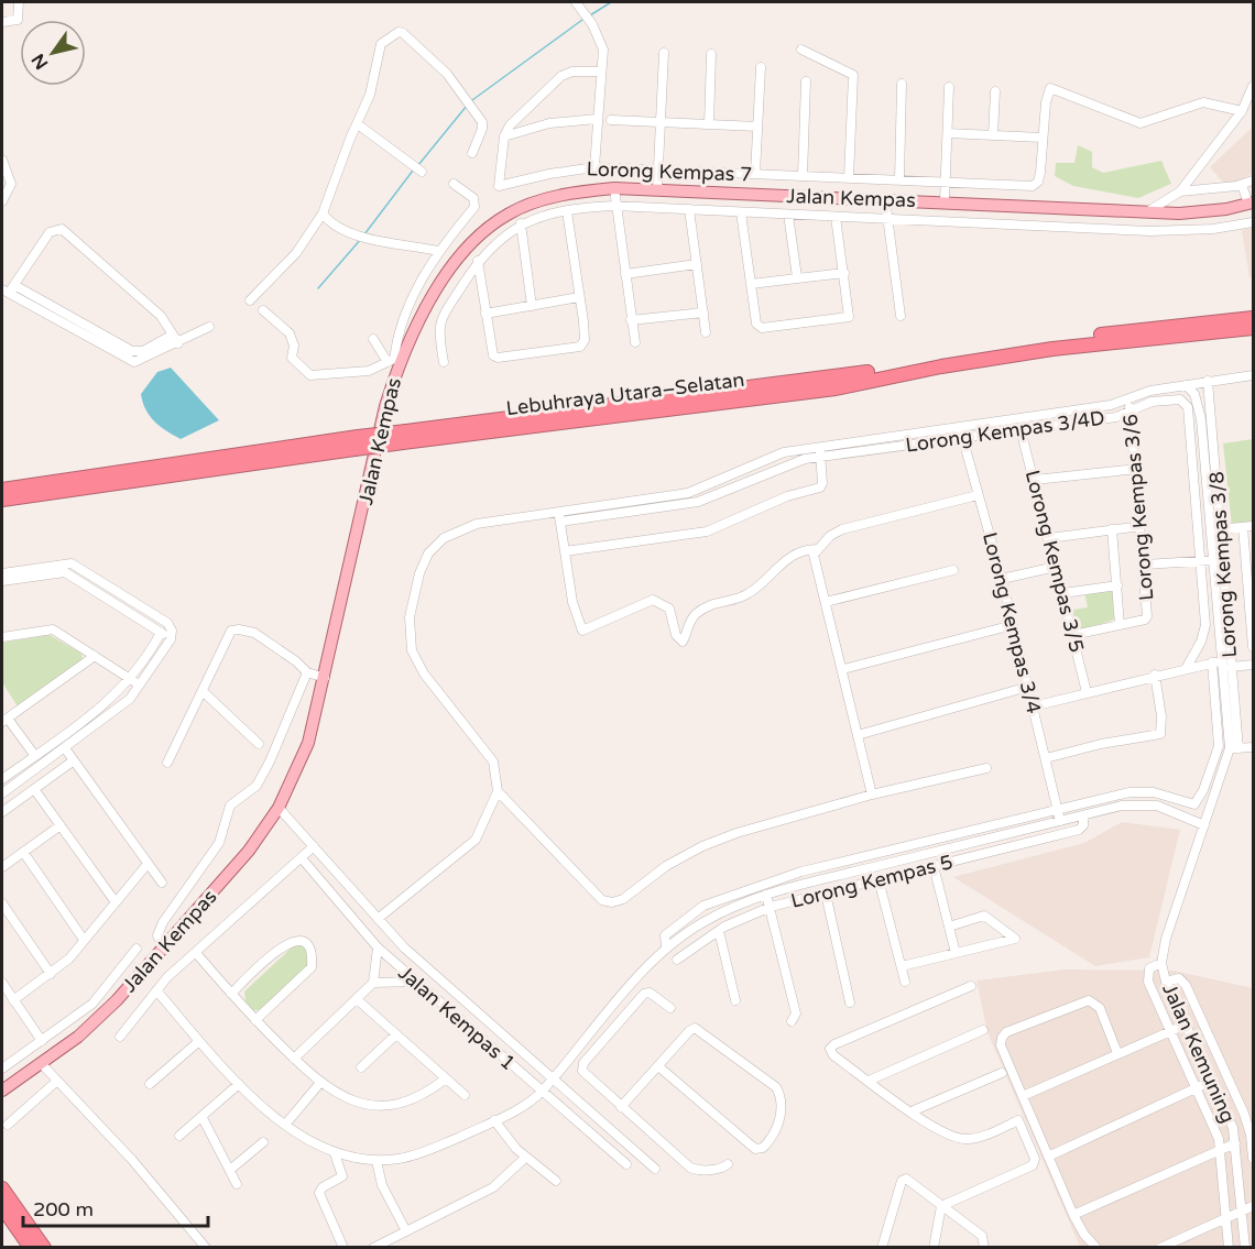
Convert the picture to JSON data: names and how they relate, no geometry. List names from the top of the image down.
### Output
{
  "streets": {
    "highway": ["Lebuhraya Utara–Selatan"],
    "main road": ["Jalan Kempas"],
    "street": [
      "Lorong Kempas 7",
      "Lorong Kempas 3/4D",
      "Lorong Kempas 3/6",
      "Lorong Kempas 3/5",
      "Lorong Kempas 3/8",
      "Lorong Kempas 3/4",
      "Lorong Kempas 5",
      "Jalan Kempas 1",
      "Jalan Kemuning"
    ]
  },
  "crossings": [
    ["Lorong Kempas 3/4D", "Lorong Kempas 3/6"],
    ["Lorong Kempas 3/4D", "Lorong Kempas 3/5"],
    ["Lorong Kempas 3/4D", "Lorong Kempas 3/4"],
    ["Lorong Kempas 3/6", "Lorong Kempas 3/5"]
  ],
  "scale_bar": "200 m",
  "north": "bottom left"
}
